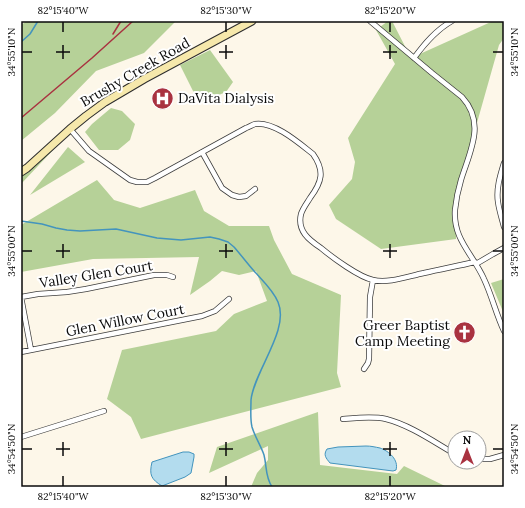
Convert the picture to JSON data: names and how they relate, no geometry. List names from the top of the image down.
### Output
{
  "streets": {
    "main road": ["Brushy Creek Road"],
    "street": ["Valley Glen Court", "Glen Willow Court"]
  },
  "places": {
    "hospital": ["DaVita Dialysis"],
    "church": ["Greer Baptist Camp Meeting"]
  },
  "north": "top",
  "coordinates": [
    "82°15'40\"W",
    "82°15'30\"W",
    "82°15'20\"W",
    "34°55'10\"N",
    "34°55'00\"N",
    "34°54'50\"N"
  ]
}
